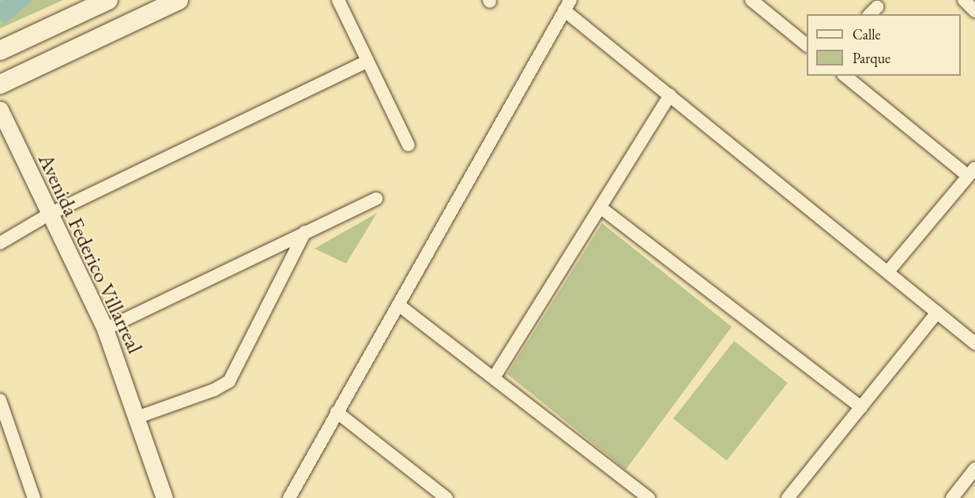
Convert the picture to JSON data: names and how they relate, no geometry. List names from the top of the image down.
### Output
{
  "streets": {
    "street": ["Avenida Federico Villarreal"]
  },
  "legend": ["Calle", "Parque"]
}
